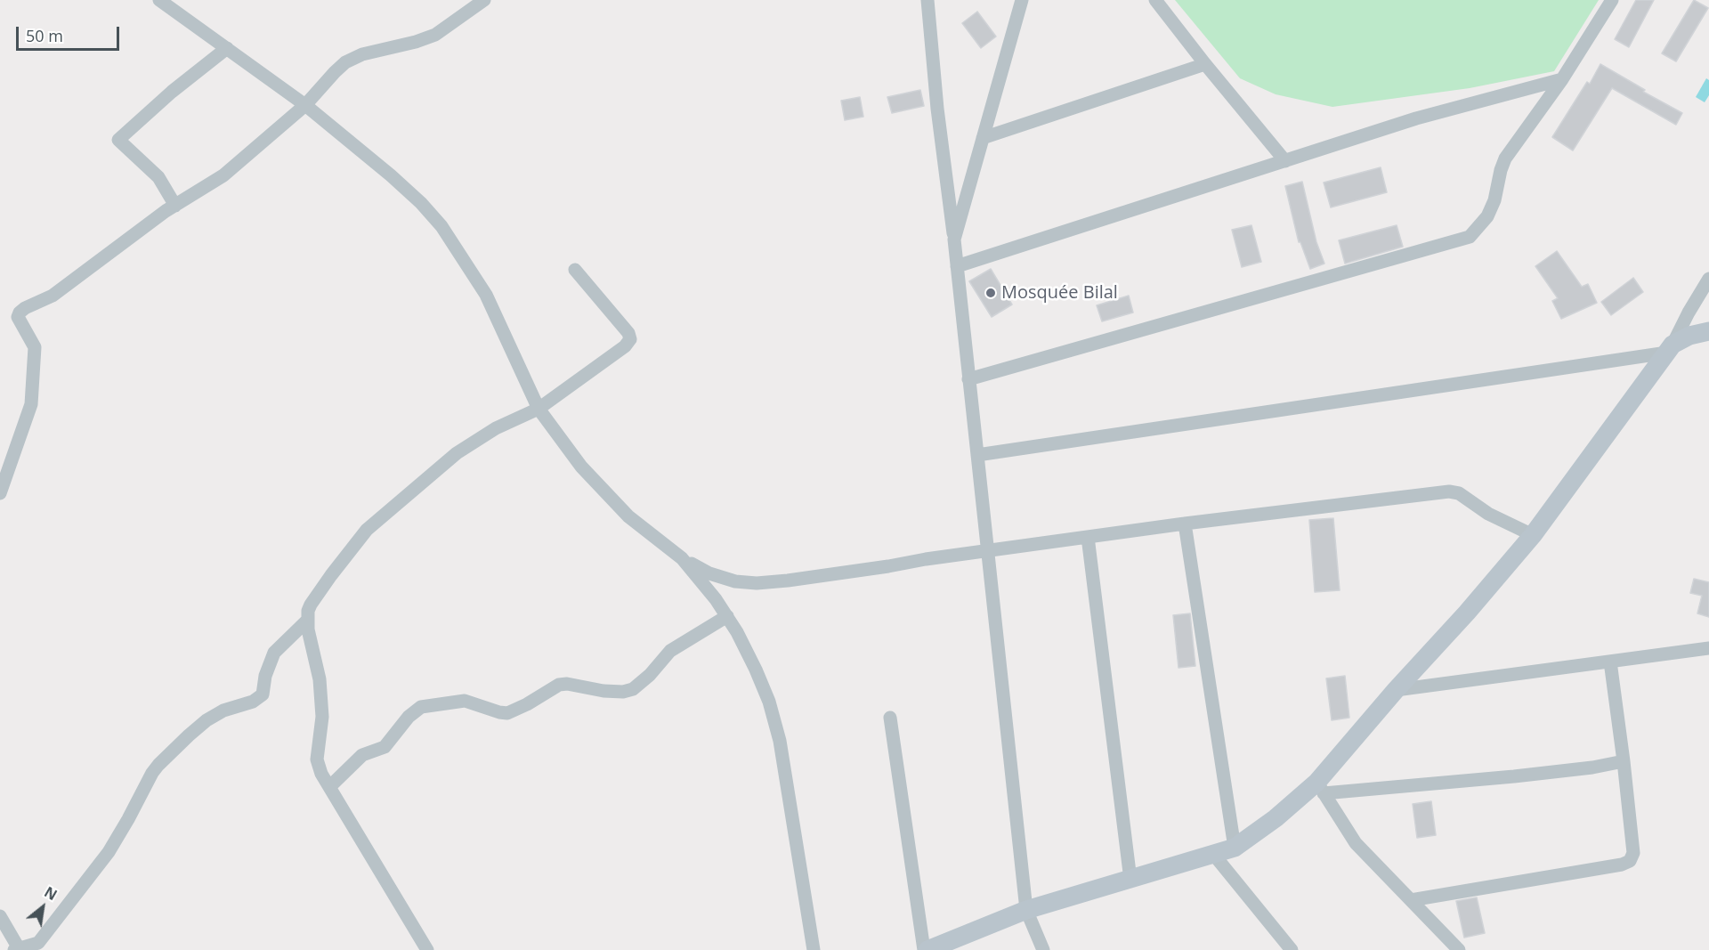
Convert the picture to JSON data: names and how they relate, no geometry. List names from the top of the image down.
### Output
{
  "places": ["Mosquée Bilal"],
  "scale_bar": "50 m",
  "north": "top right"
}
